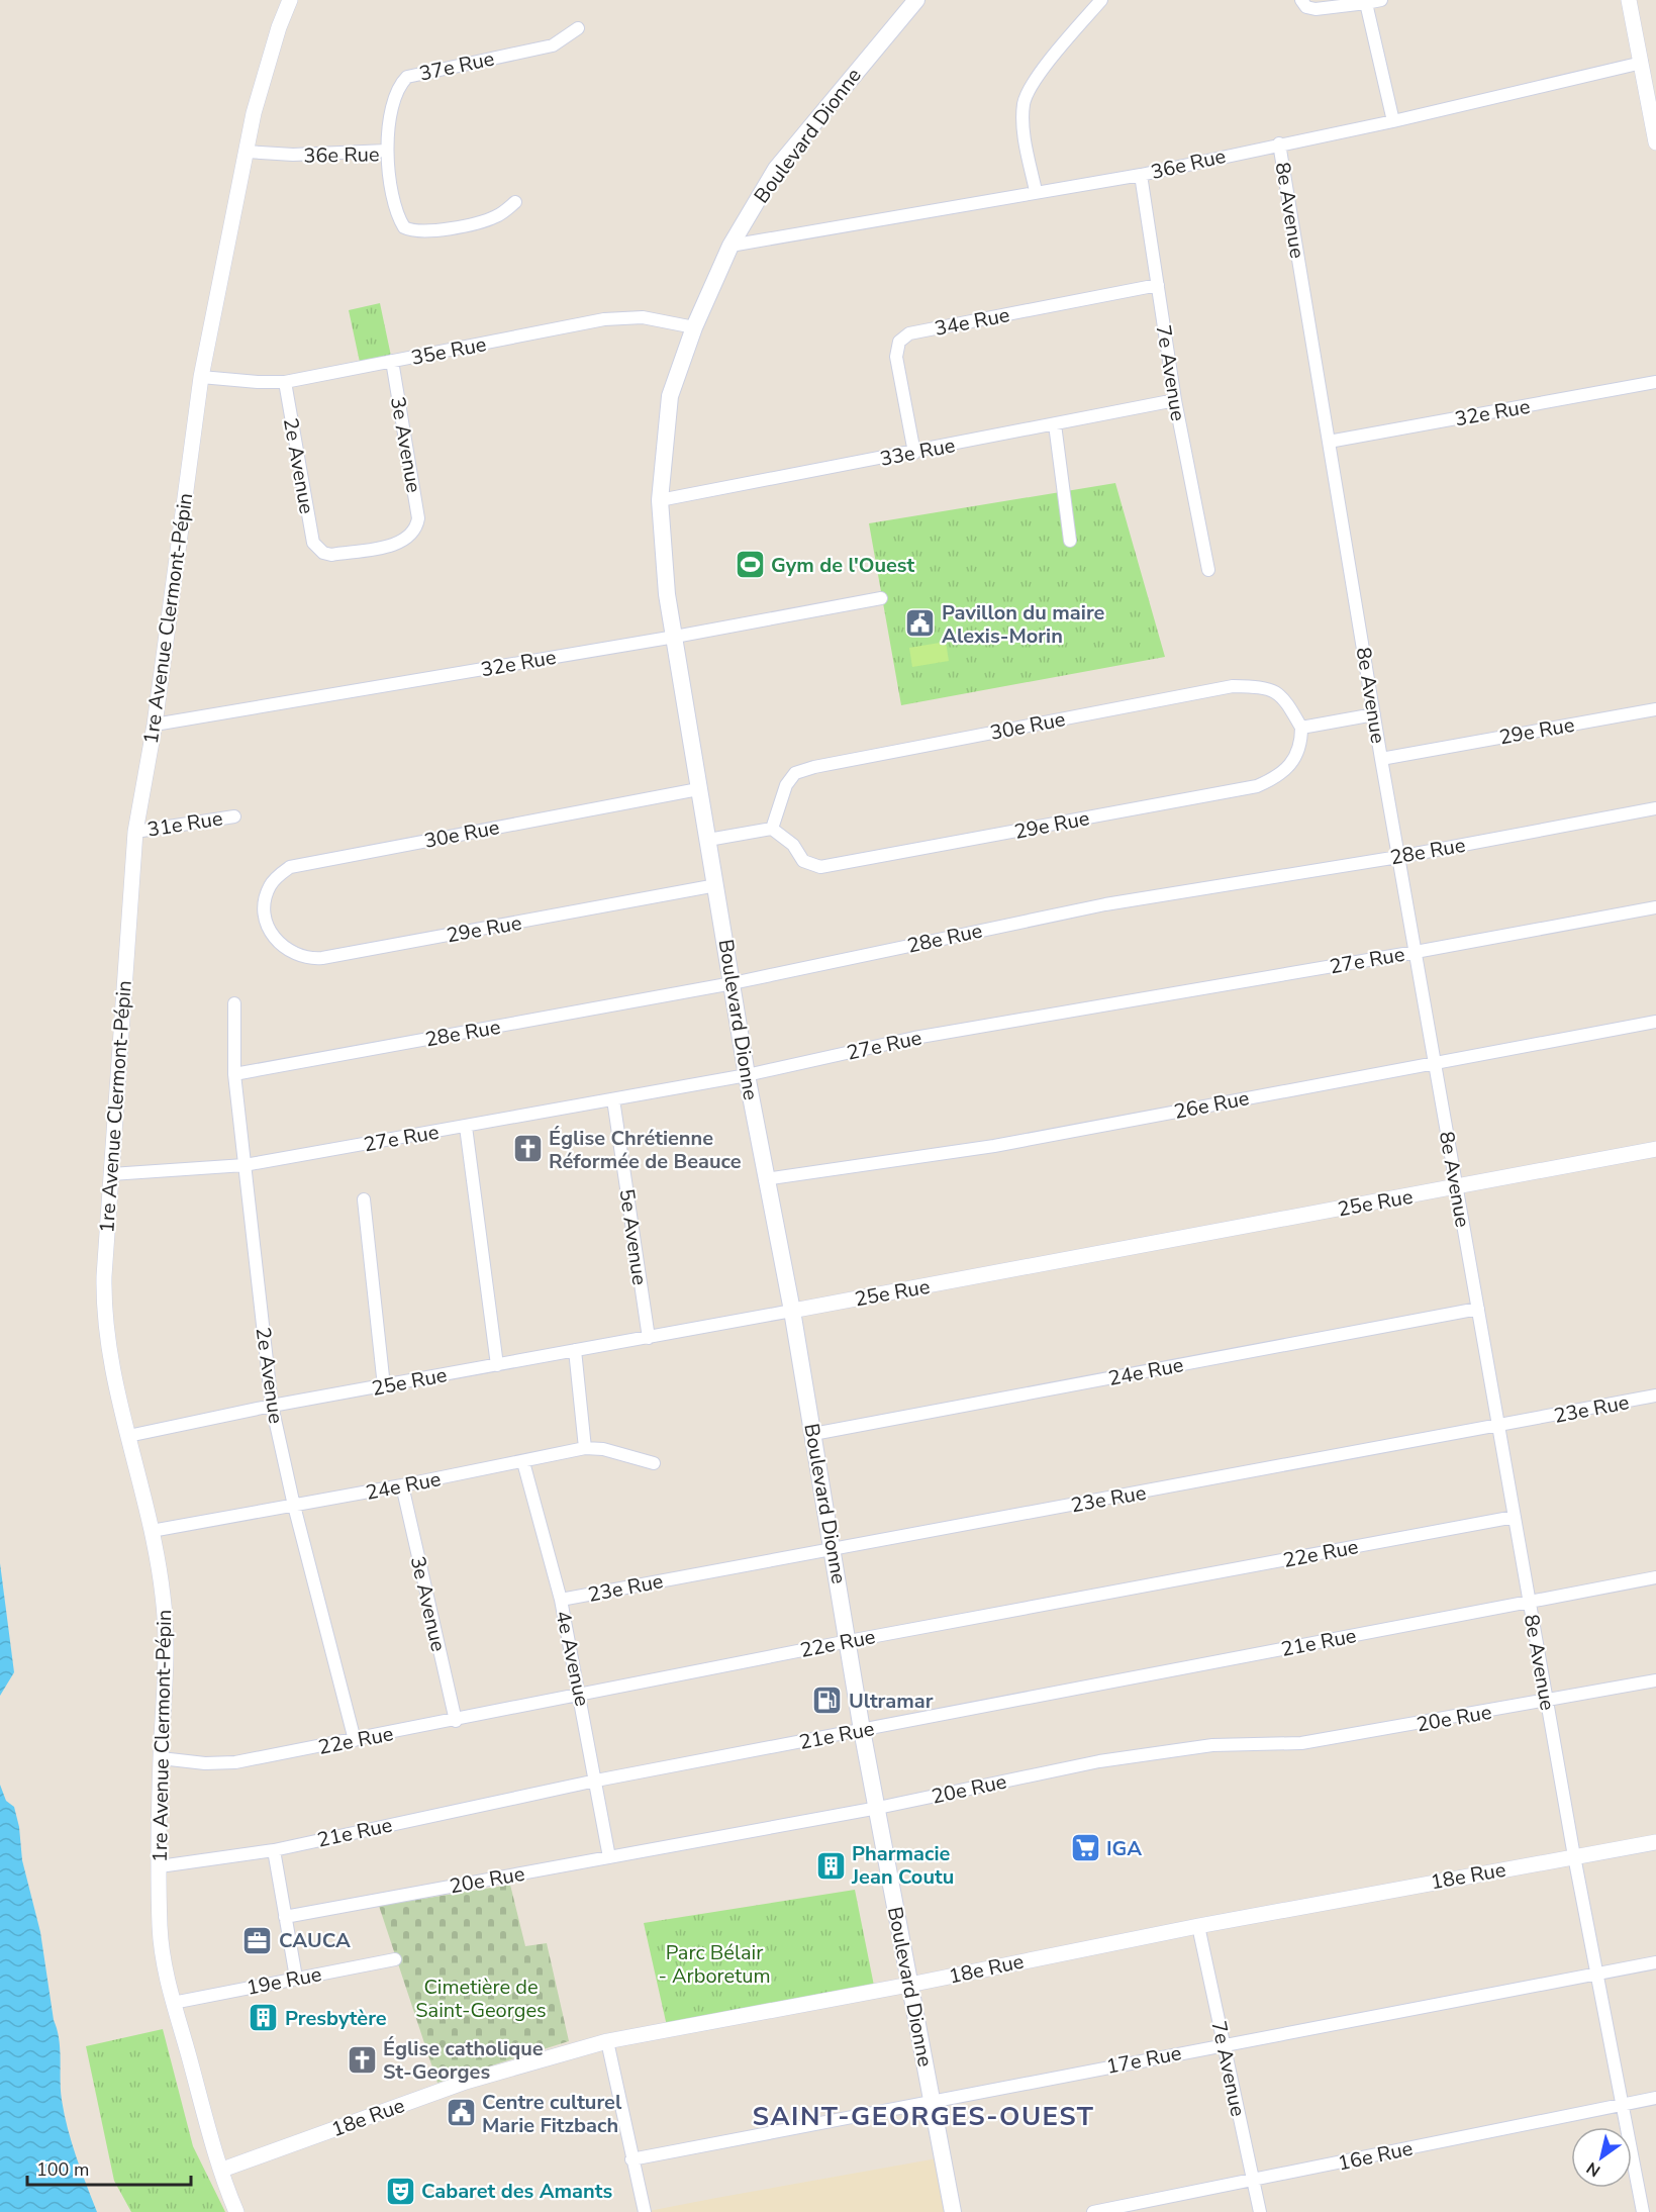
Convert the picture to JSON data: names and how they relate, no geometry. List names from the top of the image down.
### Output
{
  "streets": {
    "main road": ["Boulevard Dionne"],
    "street": [
      "37e Rue",
      "36e Rue",
      "8e Avenue",
      "34e Rue",
      "35e Rue",
      "7e Avenue",
      "32e Rue",
      "3e Avenue",
      "33e Rue",
      "2e Avenue",
      "1re Avenue Clermont-Pépin",
      "30e Rue",
      "29e Rue",
      "31e Rue",
      "28e Rue",
      "27e Rue",
      "26e Rue",
      "25e Rue",
      "5e Avenue",
      "24e Rue",
      "23e Rue",
      "22e Rue",
      "21e Rue",
      "4e Avenue",
      "20e Rue",
      "18e Rue",
      "19e Rue",
      "17e Rue",
      "16e Rue"
    ]
  },
  "crossings": [
    ["37e Rue", "36e Rue"],
    ["Boulevard Dionne", "36e Rue"],
    ["Boulevard Dionne", "35e Rue"],
    ["Boulevard Dionne", "32e Rue"],
    ["Boulevard Dionne", "33e Rue"],
    ["Boulevard Dionne", "30e Rue"],
    ["Boulevard Dionne", "29e Rue"],
    ["Boulevard Dionne", "28e Rue"],
    ["Boulevard Dionne", "27e Rue"],
    ["Boulevard Dionne", "26e Rue"],
    ["Boulevard Dionne", "25e Rue"],
    ["Boulevard Dionne", "24e Rue"],
    ["Boulevard Dionne", "23e Rue"],
    ["Boulevard Dionne", "22e Rue"],
    ["Boulevard Dionne", "21e Rue"],
    ["Boulevard Dionne", "20e Rue"],
    ["Boulevard Dionne", "18e Rue"],
    ["Boulevard Dionne", "17e Rue"],
    ["36e Rue", "8e Avenue"],
    ["36e Rue", "7e Avenue"],
    ["36e Rue", "1re Avenue Clermont-Pépin"],
    ["8e Avenue", "32e Rue"],
    ["8e Avenue", "29e Rue"],
    ["8e Avenue", "28e Rue"],
    ["8e Avenue", "27e Rue"],
    ["8e Avenue", "26e Rue"],
    ["8e Avenue", "25e Rue"],
    ["8e Avenue", "24e Rue"],
    ["8e Avenue", "23e Rue"],
    ["8e Avenue", "22e Rue"],
    ["8e Avenue", "21e Rue"],
    ["8e Avenue", "20e Rue"],
    ["8e Avenue", "18e Rue"],
    ["8e Avenue", "17e Rue"],
    ["8e Avenue", "16e Rue"],
    ["34e Rue", "7e Avenue"],
    ["34e Rue", "33e Rue"],
    ["35e Rue", "3e Avenue"],
    ["35e Rue", "2e Avenue"],
    ["35e Rue", "1re Avenue Clermont-Pépin"],
    ["7e Avenue", "33e Rue"],
    ["7e Avenue", "18e Rue"],
    ["7e Avenue", "17e Rue"],
    ["7e Avenue", "16e Rue"],
    ["32e Rue", "1re Avenue Clermont-Pépin"],
    ["3e Avenue", "2e Avenue"],
    ["3e Avenue", "24e Rue"],
    ["3e Avenue", "22e Rue"],
    ["2e Avenue", "28e Rue"],
    ["2e Avenue", "27e Rue"],
    ["2e Avenue", "25e Rue"],
    ["2e Avenue", "24e Rue"],
    ["2e Avenue", "22e Rue"],
    ["1re Avenue Clermont-Pépin", "31e Rue"],
    ["1re Avenue Clermont-Pépin", "27e Rue"],
    ["1re Avenue Clermont-Pépin", "25e Rue"],
    ["1re Avenue Clermont-Pépin", "24e Rue"],
    ["1re Avenue Clermont-Pépin", "22e Rue"],
    ["1re Avenue Clermont-Pépin", "21e Rue"],
    ["1re Avenue Clermont-Pépin", "18e Rue"],
    ["1re Avenue Clermont-Pépin", "19e Rue"],
    ["30e Rue", "29e Rue"],
    ["27e Rue", "5e Avenue"],
    ["25e Rue", "5e Avenue"],
    ["24e Rue", "4e Avenue"],
    ["23e Rue", "4e Avenue"],
    ["22e Rue", "4e Avenue"],
    ["21e Rue", "4e Avenue"],
    ["4e Avenue", "20e Rue"]
  ],
  "districts": ["SAINT-GEORGES-OUEST"],
  "parks": ["Parc Bélair - Arboretum", "Cimetière de Saint-Georges"],
  "places": {
    "sports": ["Gym de l'Ouest"],
    "public building": ["Pavillon du maire Alexis-Morin", "Centre culturel Marie Fitzbach"],
    "church": ["Église Chrétienne Réformée de Beauce", "Église catholique St-Georges"],
    "fuel station": ["Ultramar"],
    "supermarket": ["IGA"],
    "building": ["Pharmacie Jean Coutu", "Presbytère"],
    "office": ["CAUCA"],
    "theatre": ["Cabaret des Amants"]
  },
  "scale_bar": "100 m",
  "north": "bottom left"
}
